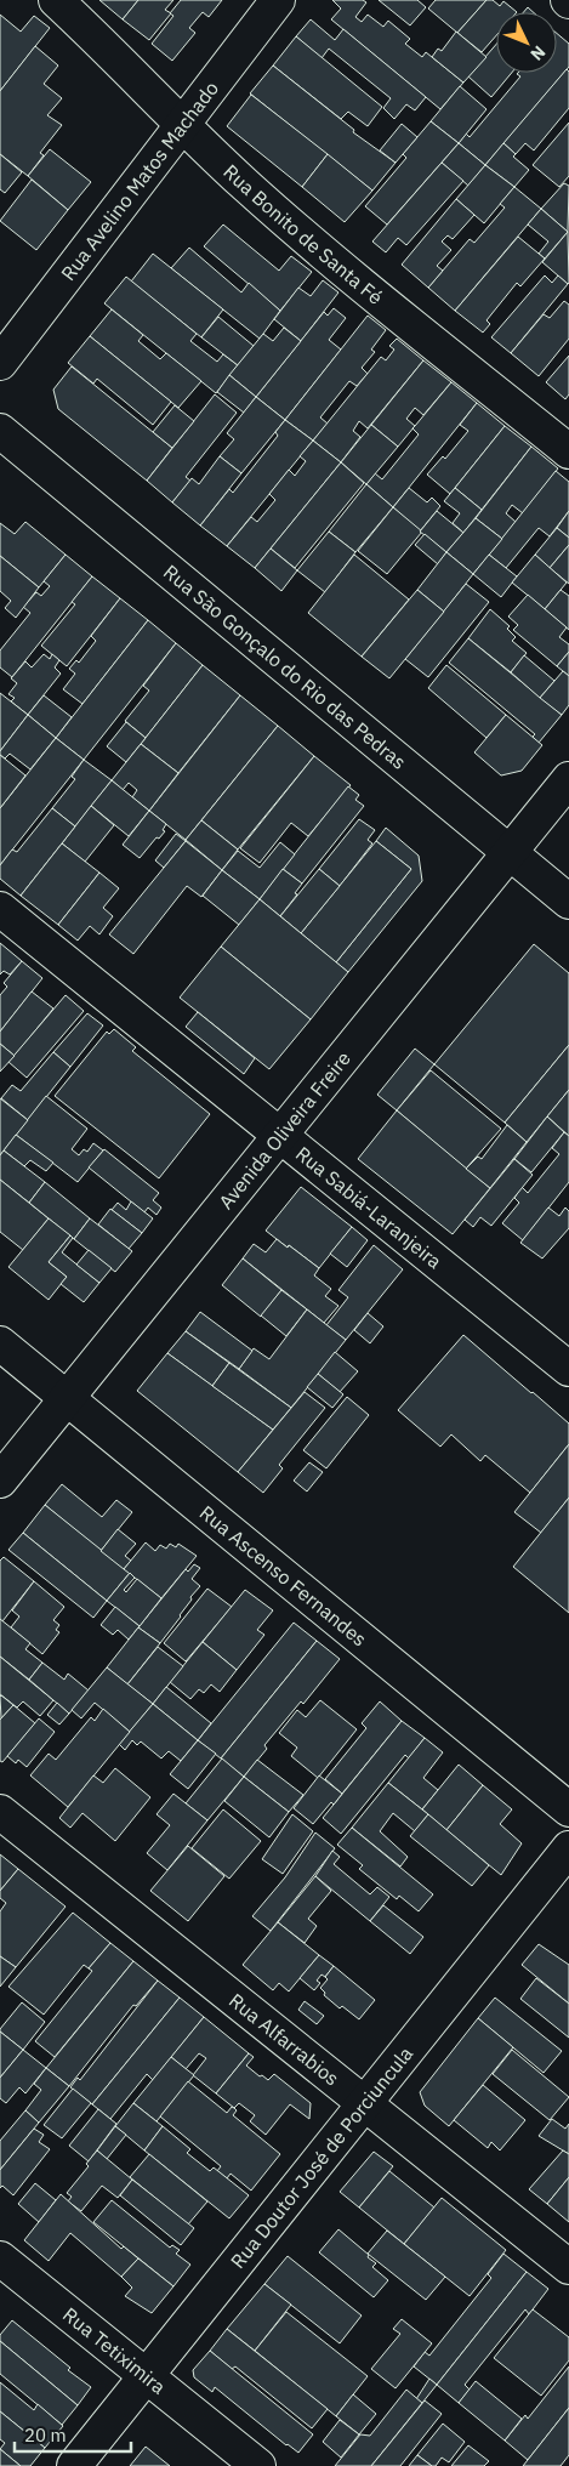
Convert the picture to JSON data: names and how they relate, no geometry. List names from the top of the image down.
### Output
{
  "streets": {
    "street": [
      "Rua Avelino Matos Machado",
      "Rua Bonito de Santa Fé",
      "Rua São Gonçalo do Rio das Pedras",
      "Avenida Oliveira Freire",
      "Rua Sabiá-Laranjeira",
      "Rua Ascenso Fernandes",
      "Rua Alfarrabios",
      "Rua Doutor José de Porciuncula",
      "Rua Tetiximira"
    ]
  },
  "crossings": [
    ["Rua Avelino Matos Machado", "Rua Bonito de Santa Fé"],
    ["Rua São Gonçalo do Rio das Pedras", "Avenida Oliveira Freire"],
    ["Avenida Oliveira Freire", "Rua Sabiá-Laranjeira"],
    ["Avenida Oliveira Freire", "Rua Ascenso Fernandes"],
    ["Rua Alfarrabios", "Rua Doutor José de Porciuncula"],
    ["Rua Doutor José de Porciuncula", "Rua Tetiximira"]
  ],
  "scale_bar": "20 m",
  "north": "bottom right"
}
